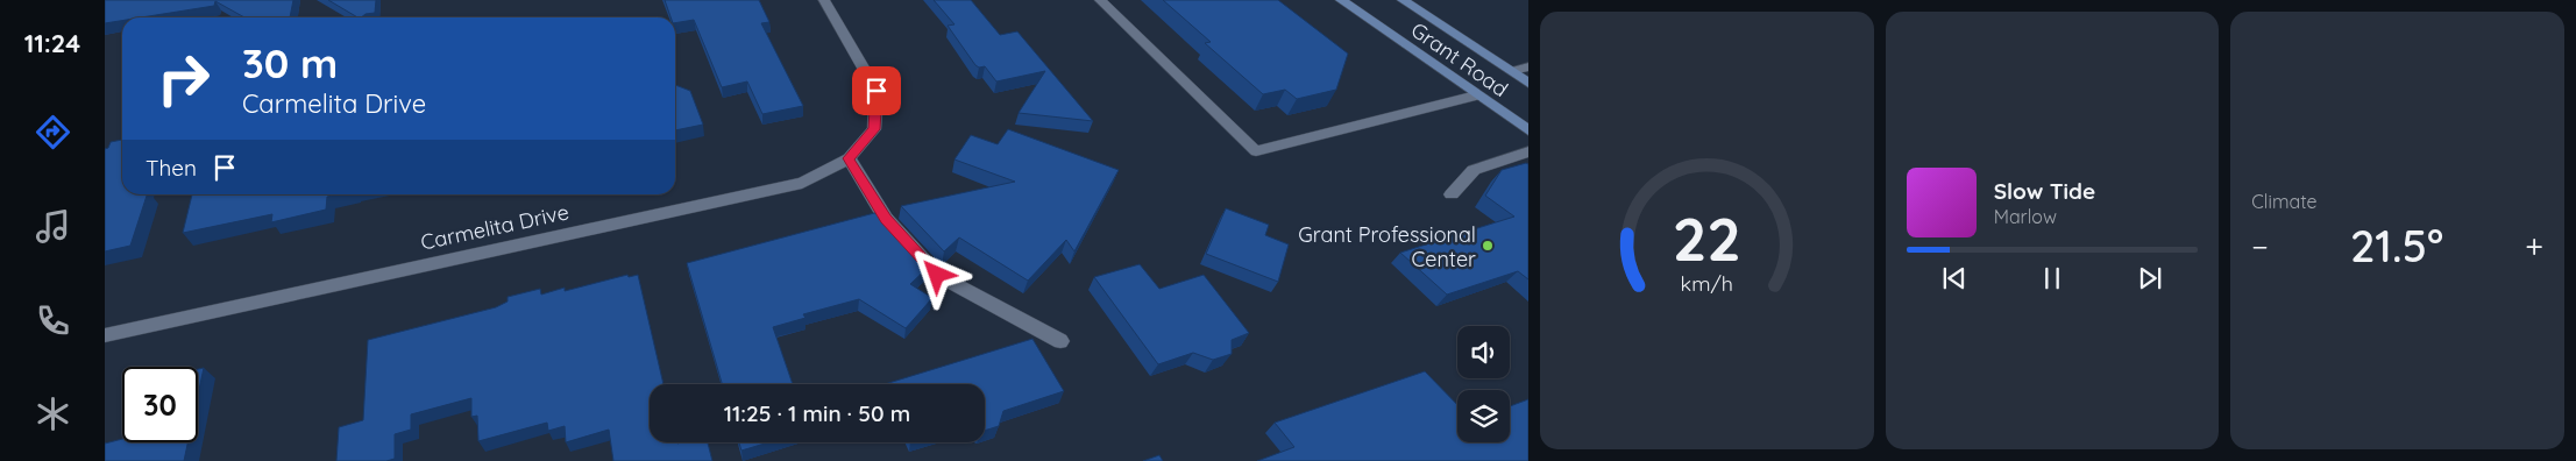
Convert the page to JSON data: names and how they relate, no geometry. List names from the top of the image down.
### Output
{
  "streets": {
    "main road": ["Grant Road"],
    "street": ["Carmelita Drive"]
  },
  "places": ["Grant Professional Center"],
  "page": {
    "tabs": "11:24",
    "tile": "Climate",
    "turn": ["30 m", "Carmelita Drive"],
    "then": "Then",
    "song": ["Slow Tide", "Marlow"],
    "heat": ["−", "21.5°", "+"],
    "limit": "30",
    "trip": "11:25 · 1 min · 50 m",
    "gauge": ["22", "km/h"]
  }
}
